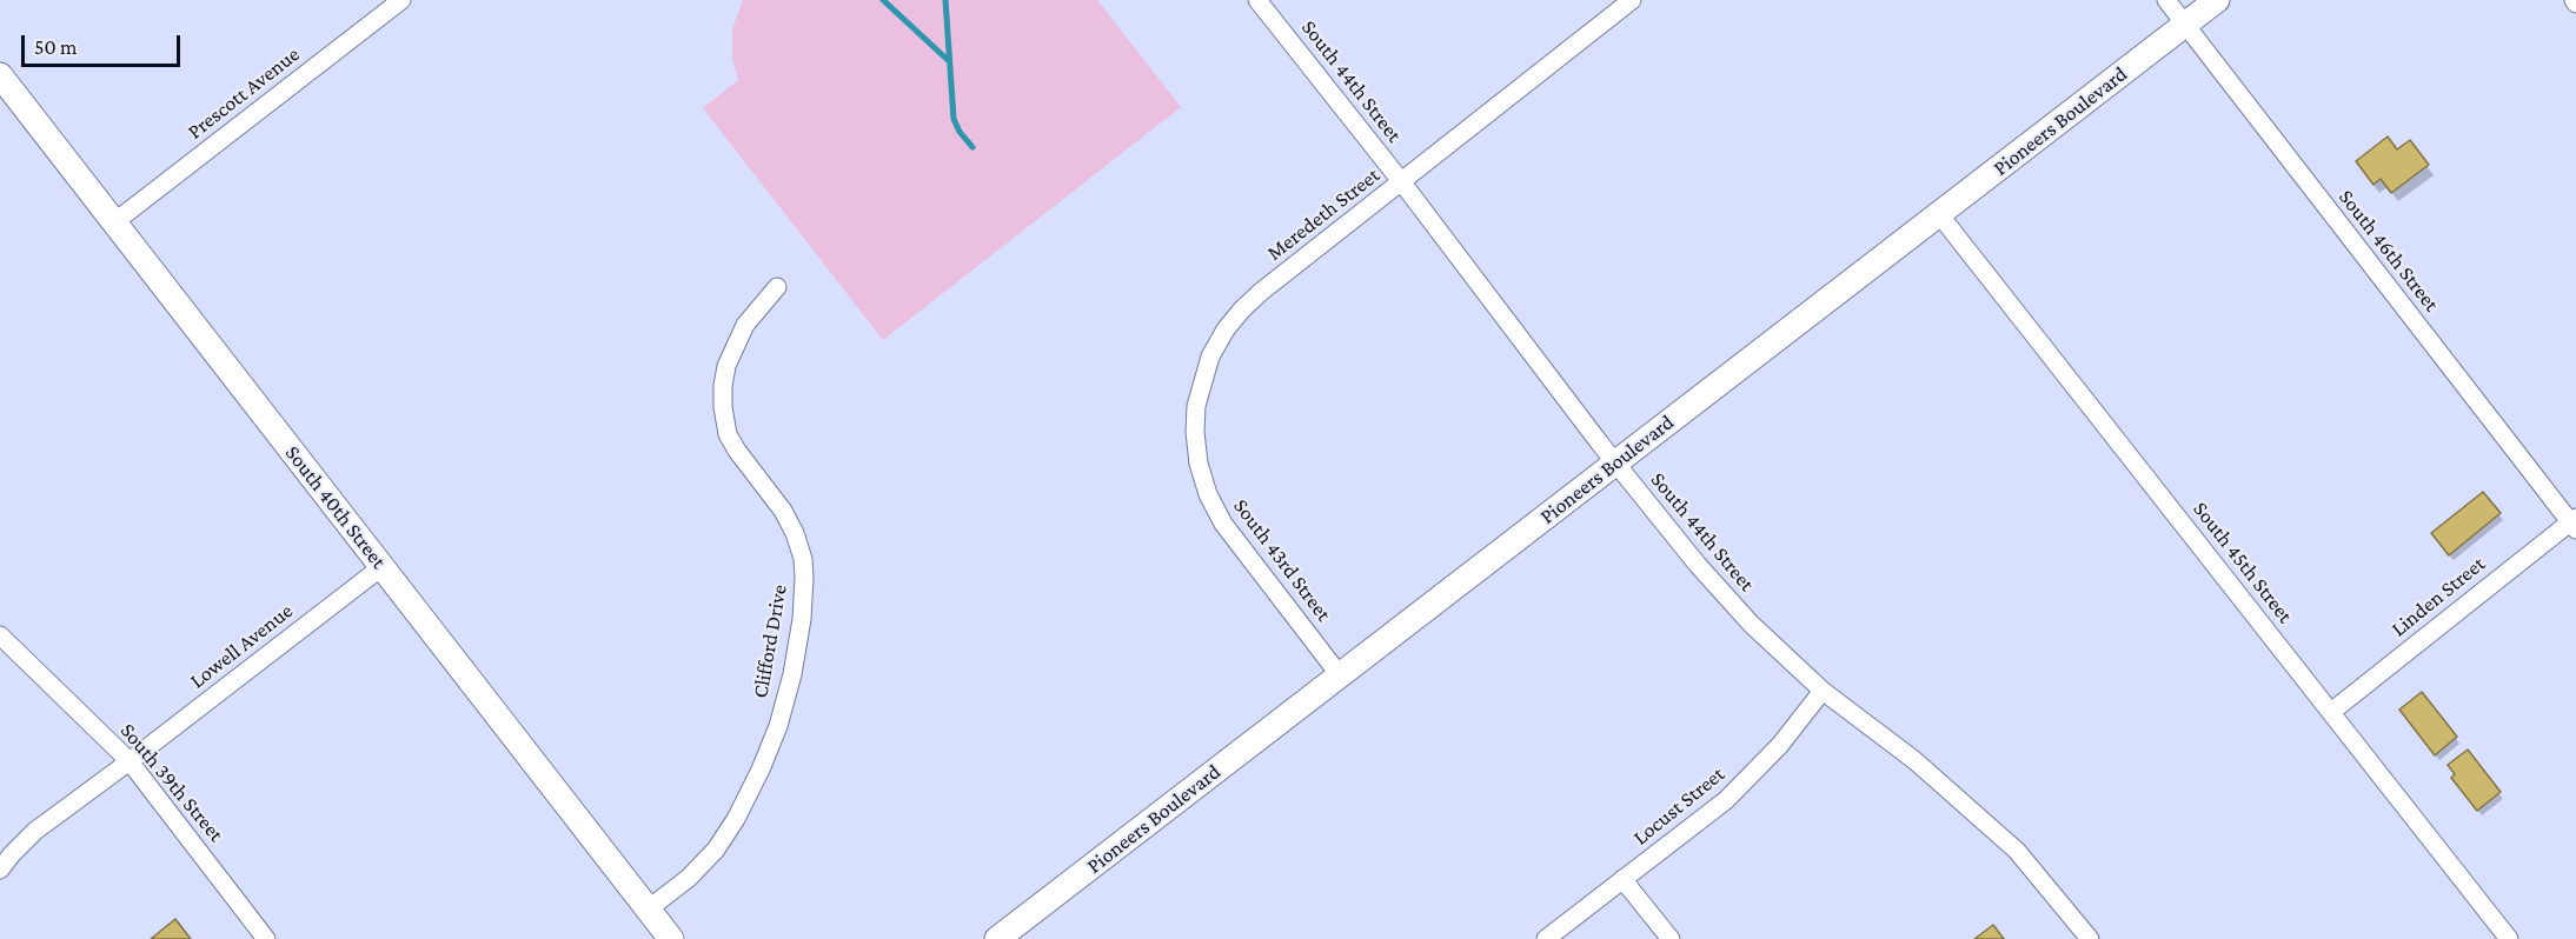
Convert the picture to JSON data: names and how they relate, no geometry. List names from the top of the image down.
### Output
{
  "streets": {
    "main road": ["Pioneers Boulevard", "South 40th Street"],
    "street": [
      "South 44th Street",
      "Prescott Avenue",
      "Meredeth Street",
      "South 46th Street",
      "South 43rd Street",
      "South 45th Street",
      "Linden Street",
      "Clifford Drive",
      "Lowell Avenue",
      "South 39th Street",
      "Locust Street"
    ]
  },
  "crossings": [
    ["South 44th Street", "Pioneers Boulevard"],
    ["South 44th Street", "Meredeth Street"],
    ["South 44th Street", "Locust Street"],
    ["Prescott Avenue", "South 40th Street"],
    ["Pioneers Boulevard", "South 46th Street"],
    ["Pioneers Boulevard", "South 43rd Street"],
    ["Pioneers Boulevard", "South 45th Street"],
    ["Meredeth Street", "South 43rd Street"],
    ["South 46th Street", "Linden Street"],
    ["South 40th Street", "Clifford Drive"],
    ["South 40th Street", "Lowell Avenue"],
    ["South 45th Street", "Linden Street"],
    ["Lowell Avenue", "South 39th Street"]
  ],
  "scale_bar": "50 m"
}
